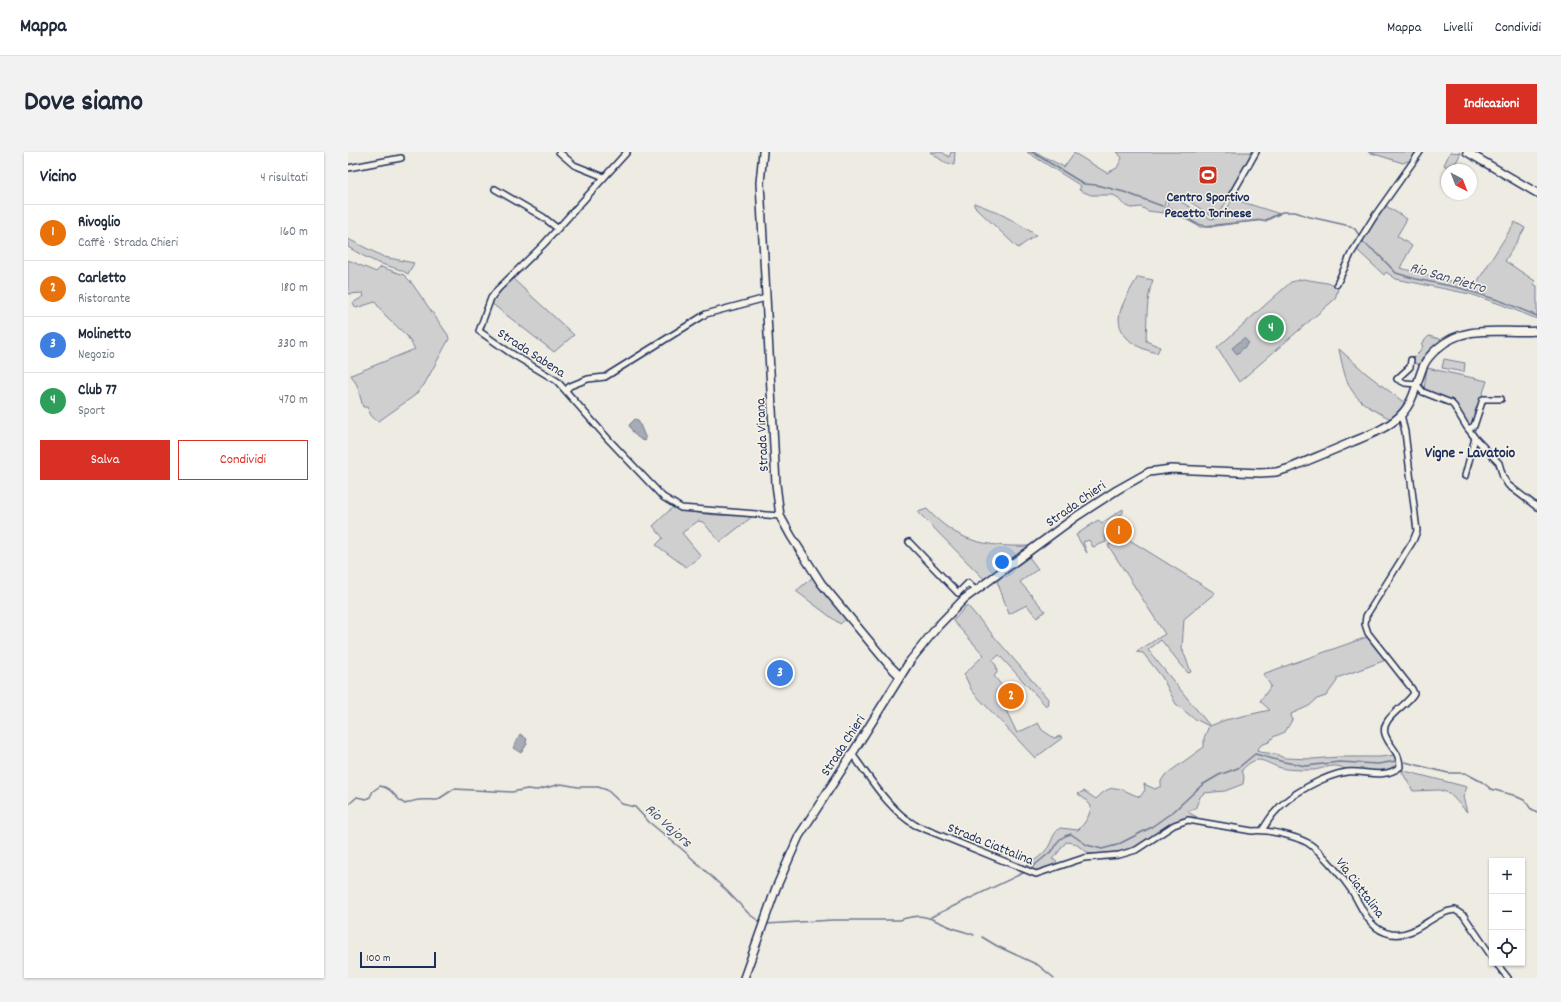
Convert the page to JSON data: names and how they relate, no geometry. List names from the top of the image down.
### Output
{
  "streets": {
    "main road": ["Strada Virana", "Strada Chieri"],
    "street": ["Strada Sabena", "Strada Ciattalina", "Via Ciattalina"]
  },
  "crossings": [
    ["Strada Sabena", "Strada Virana"],
    ["Strada Virana", "Strada Chieri"],
    ["Strada Chieri", "Strada Ciattalina"],
    ["Strada Ciattalina", "Via Ciattalina"]
  ],
  "districts": ["Vigne - Lavatoio"],
  "water": ["Rio San Pietro", "Rio Vajors"],
  "places": {
    "sports": ["Centro Sportivo Pecetto Torinese"]
  },
  "scale_bar": "100 m",
  "north": "bottom right",
  "page": {
    "header": "Mappa",
    "nav": ["Mappa", "Livelli", "Condividi"],
    "title": "Dove siamo",
    "buttons": [
      "Indicazioni",
      ["Salva", "Condividi"]
    ],
    "heading": ["Vicino", "4 risultati"],
    "list": [
      {
        "mark": "1",
        "name": "Rivoglio",
        "note": "Caffè · Strada Chieri",
        "value": "160 m"
      },
      {
        "mark": "2",
        "name": "Carletto",
        "note": "Ristorante",
        "value": "180 m"
      },
      {
        "mark": "3",
        "name": "Molinetto",
        "note": "Negozio",
        "value": "330 m"
      },
      {
        "mark": "4",
        "name": "Club 77",
        "note": "Sport",
        "value": "470 m"
      }
    ],
    "pins": [
      "4",
      "1",
      "3",
      "2"
    ],
    "map_buttons": ["+", "−"],
    "scale": "100 m"
  }
}
